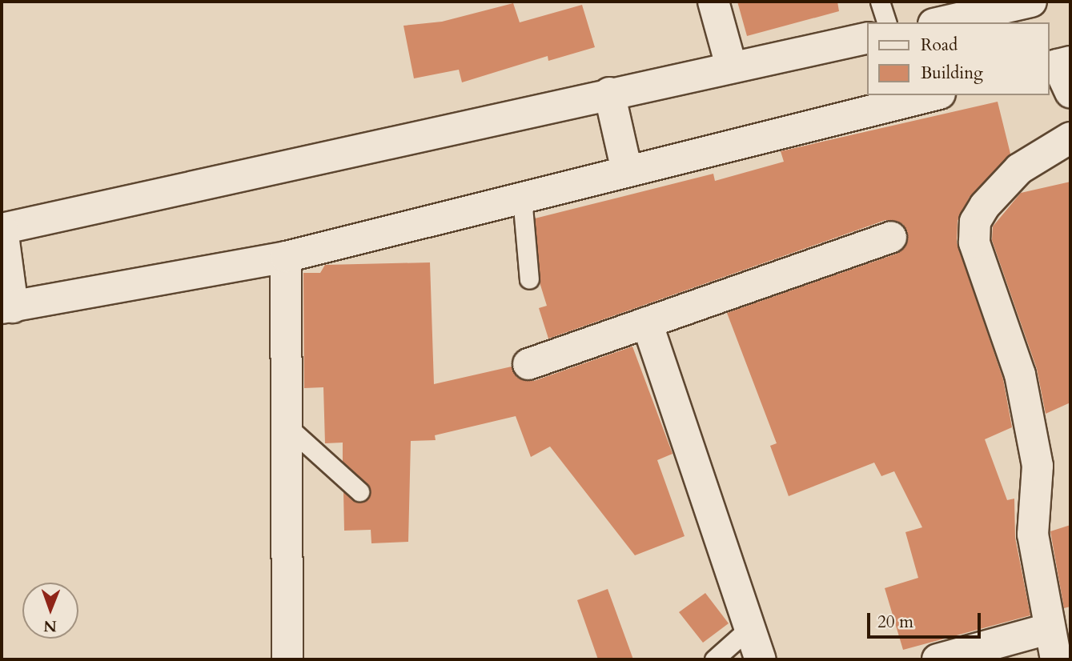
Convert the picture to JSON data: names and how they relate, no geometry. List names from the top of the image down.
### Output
{
  "legend": ["Road", "Building"],
  "scale_bar": "20 m",
  "north": "bottom"
}
